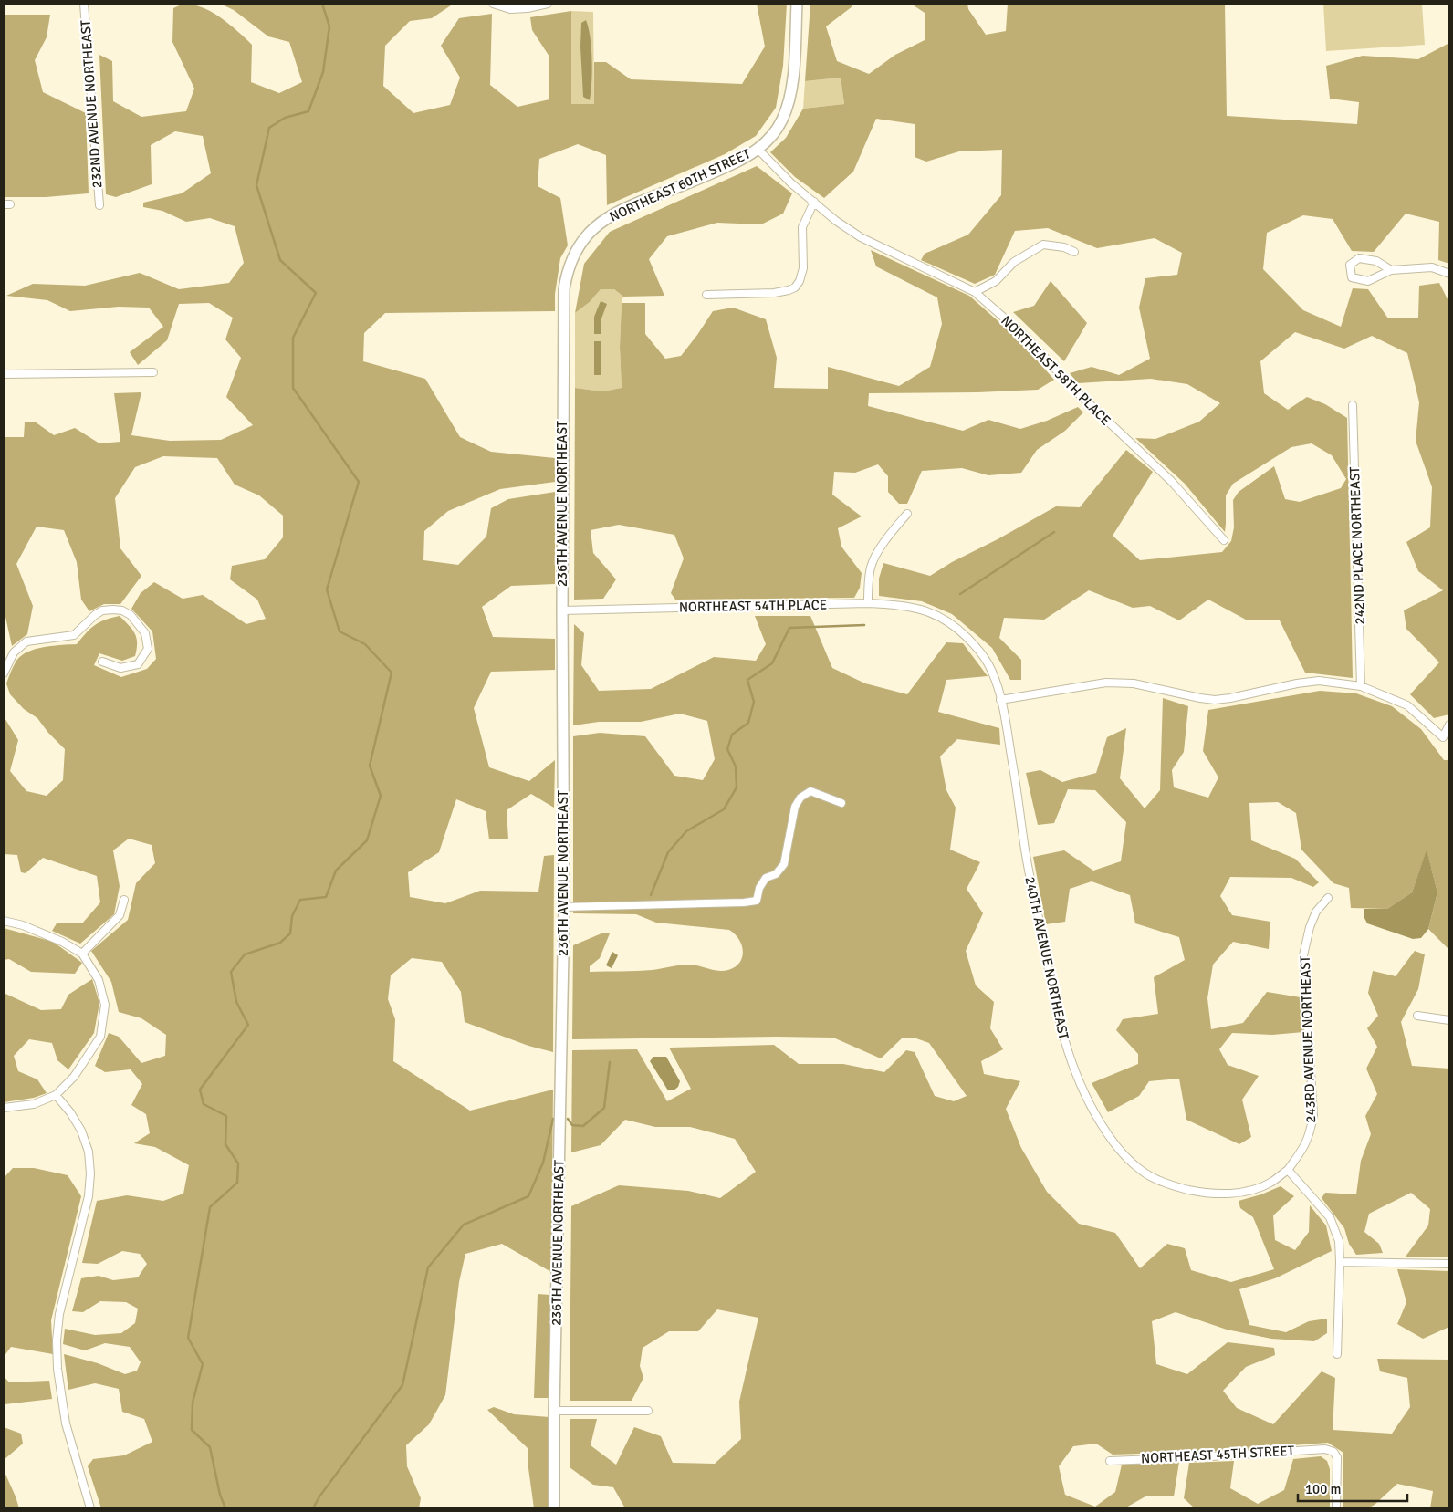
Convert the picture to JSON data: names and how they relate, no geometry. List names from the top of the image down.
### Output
{
  "streets": {
    "street": [
      "232ND AVENUE NORTHEAST",
      "NORTHEAST 60TH STREET",
      "NORTHEAST 58TH PLACE",
      "236TH AVENUE NORTHEAST",
      "242ND PLACE NORTHEAST",
      "NORTHEAST 54TH PLACE",
      "240TH AVENUE NORTHEAST",
      "243RD AVENUE NORTHEAST",
      "NORTHEAST 45TH STREET"
    ]
  },
  "crossings": [
    ["NORTHEAST 60TH STREET", "NORTHEAST 58TH PLACE"],
    ["NORTHEAST 60TH STREET", "236TH AVENUE NORTHEAST"],
    ["236TH AVENUE NORTHEAST", "NORTHEAST 54TH PLACE"],
    ["NORTHEAST 54TH PLACE", "240TH AVENUE NORTHEAST"],
    ["240TH AVENUE NORTHEAST", "243RD AVENUE NORTHEAST"]
  ],
  "scale_bar": "100 m"
}
